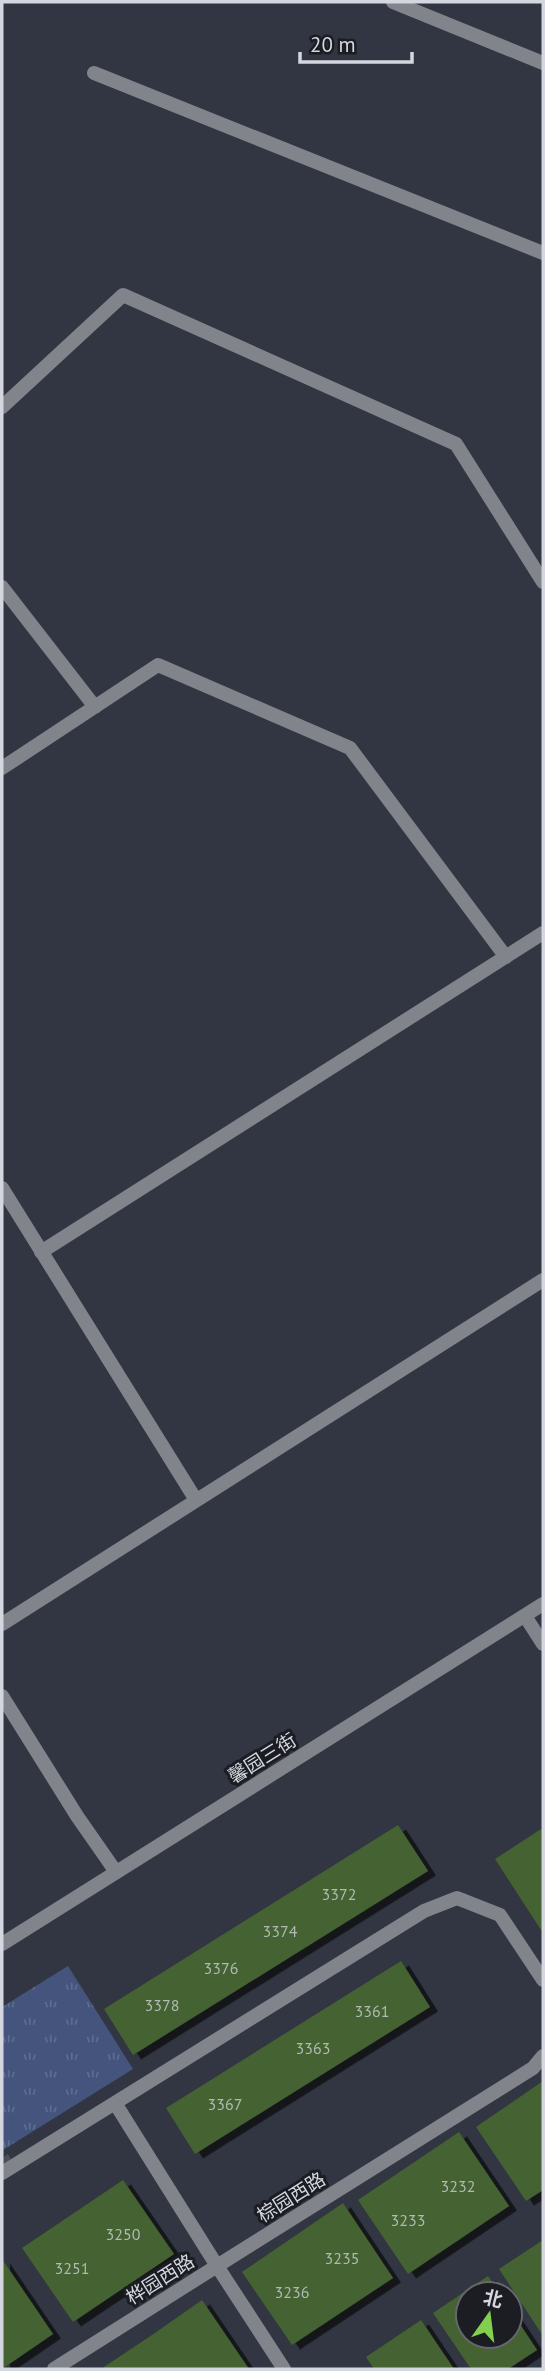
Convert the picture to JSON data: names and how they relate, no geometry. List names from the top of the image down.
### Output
{
  "streets": {
    "street": ["馨园三街", "棕园西路", "桦园西路"]
  },
  "crossings": [
    ["棕园西路", "桦园西路"]
  ],
  "house_numbers": [
    "3372",
    "3374",
    "3376",
    "3378",
    "3361",
    "3363",
    "3367",
    "3232",
    "3233",
    "3250",
    "3235",
    "3251",
    "3236"
  ],
  "scale_bar": "20 m",
  "north": "top"
}
